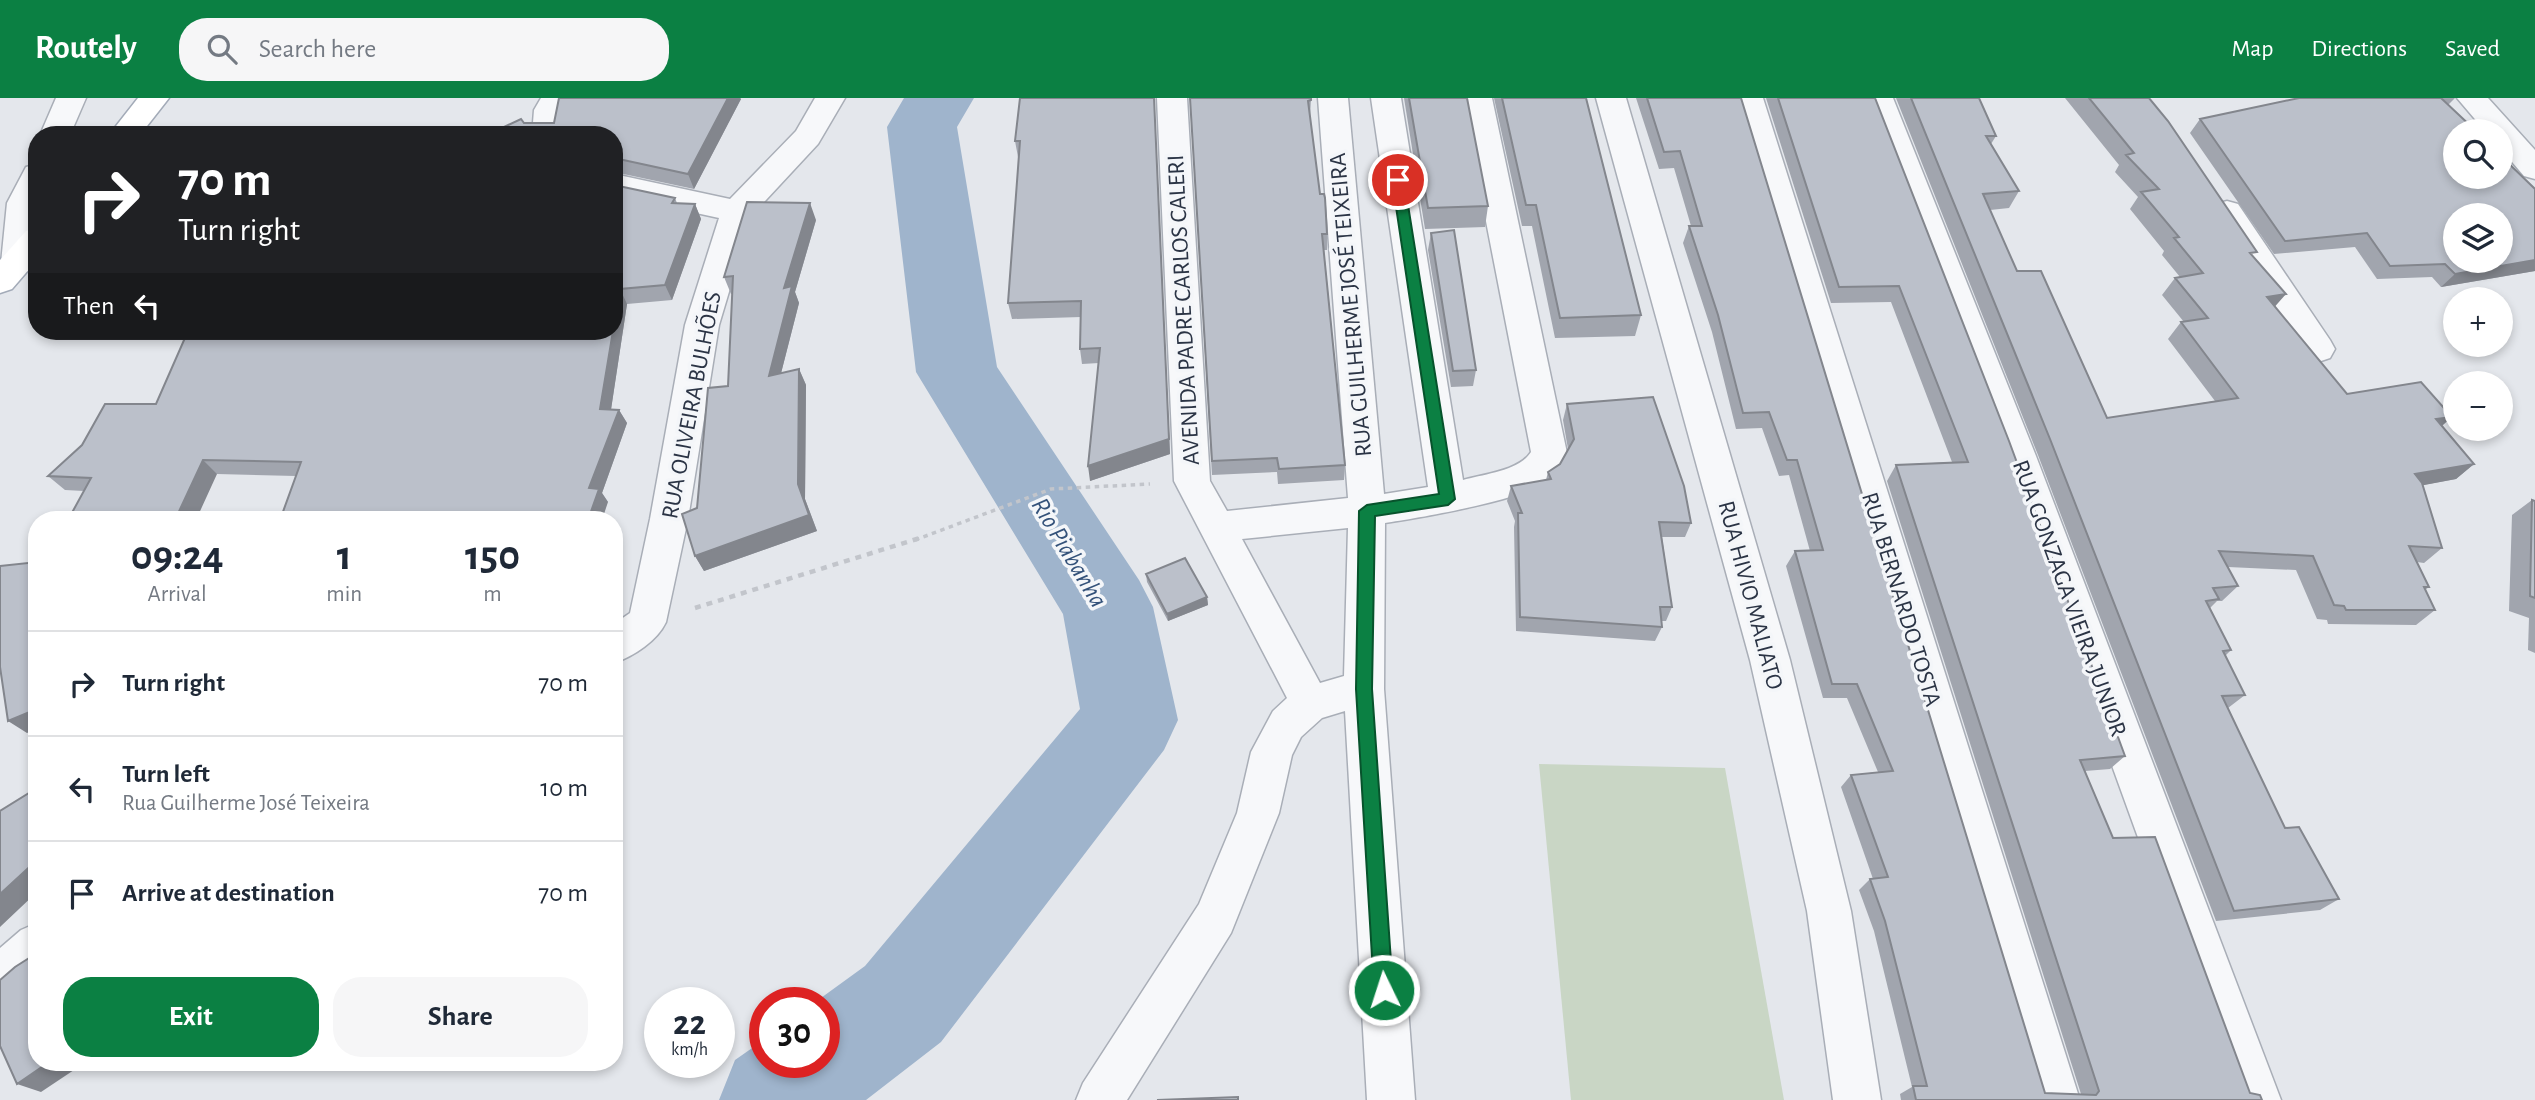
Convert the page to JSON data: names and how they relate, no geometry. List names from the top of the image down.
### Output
{
  "streets": {
    "street": [
      "RUA GUILHERME JOSÉ TEIXEIRA",
      "AVENIDA PADRE CARLOS CALERI",
      "RUA OLIVEIRA BULHÕES",
      "RUA HIVIO MALIATO",
      "RUA GONZAGA VIEIRA JUNIOR",
      "RUA BERNARDO TOSTA"
    ]
  },
  "water": ["Rio Piabanha"],
  "page": {
    "header": "Routely",
    "search": "Search here",
    "nav": ["Map", "Directions", "Saved"],
    "map_buttons": ["+", "−"],
    "turn": ["70 m", "Turn right"],
    "then": "Then",
    "eta": [
      "09:24",
      "Arrival",
      "1",
      "min",
      "150",
      "m"
    ],
    "list": [
      {
        "name": "Turn right",
        "value": "70 m"
      },
      {
        "name": "Turn left",
        "note": "Rua Guilherme José Teixeira",
        "value": "10 m"
      },
      {
        "name": "Arrive at destination",
        "value": "70 m"
      }
    ],
    "buttons": ["Exit", "Share"],
    "speed": "22 km/h",
    "limit": "30"
  }
}
